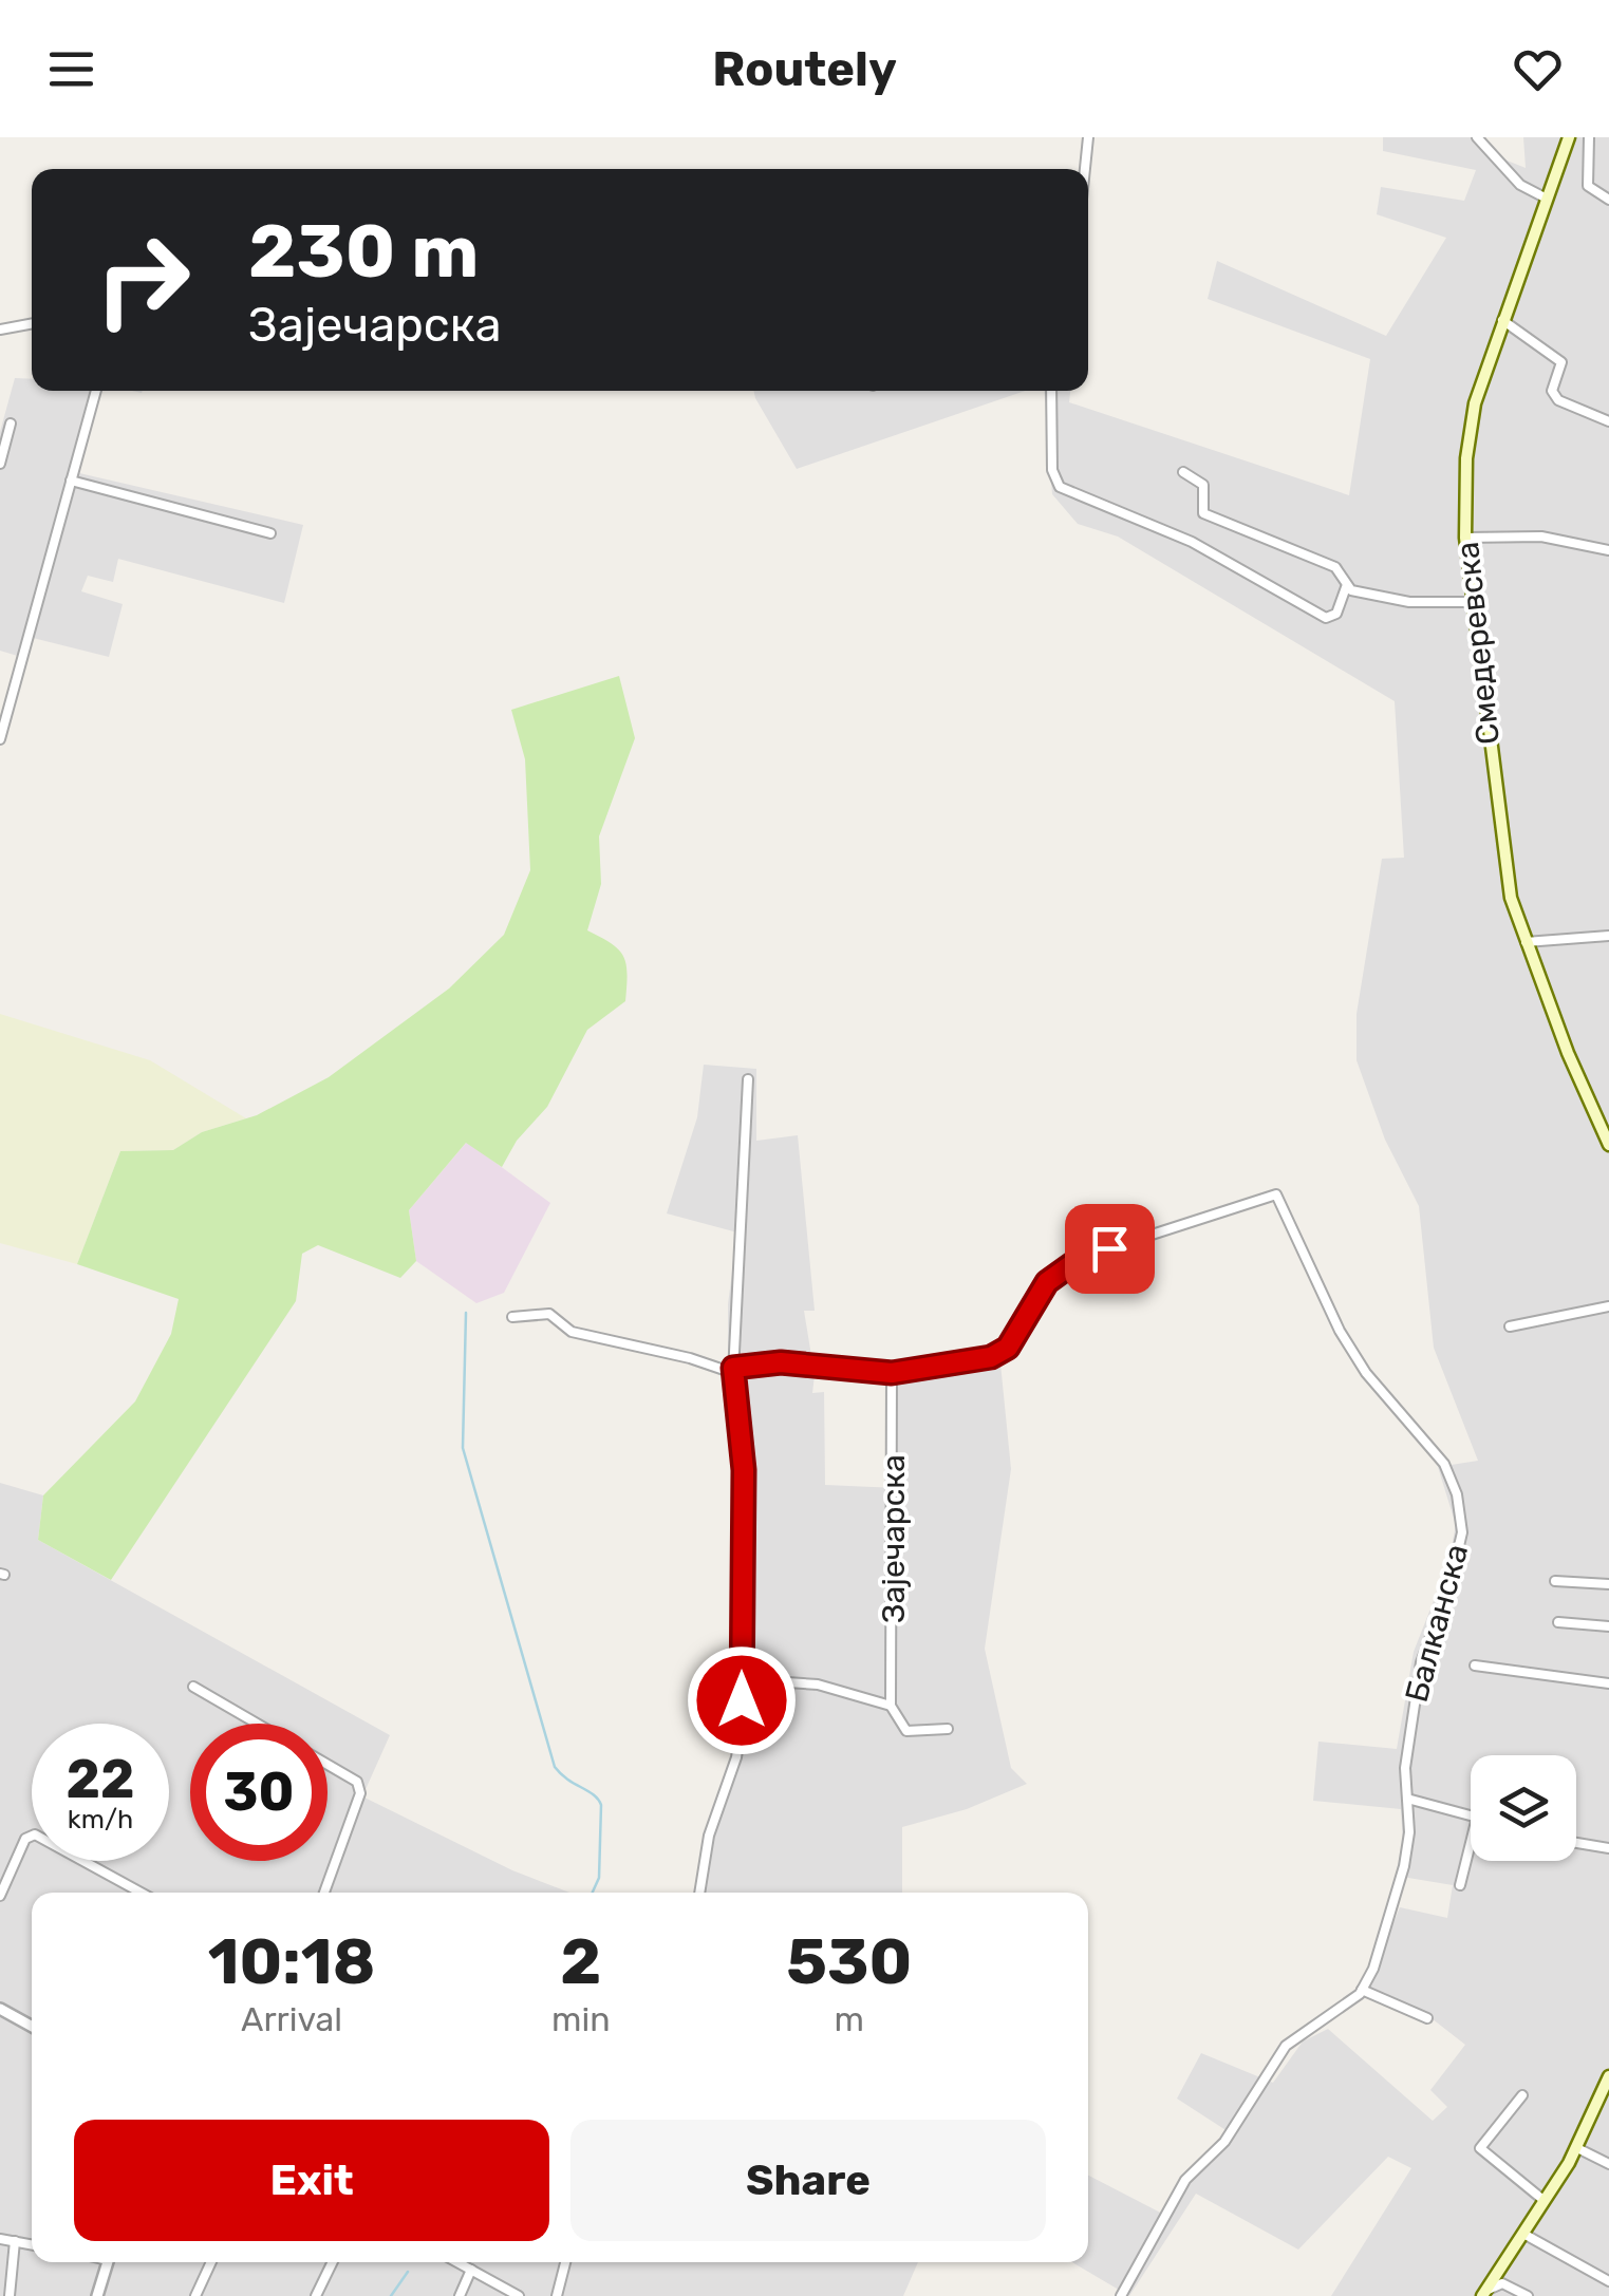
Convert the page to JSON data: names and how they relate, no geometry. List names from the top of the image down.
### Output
{
  "streets": {
    "main road": ["Смедеревска"],
    "street": ["Зајечарска", "Балканска"]
  },
  "crossings": [
    ["Зајечарска", "Балканска"]
  ],
  "page": {
    "header": "Routely",
    "turn": ["230 m", "Зајечарска"],
    "speed": "22 km/h",
    "limit": "30",
    "eta": [
      "10:18",
      "Arrival",
      "2",
      "min",
      "530",
      "m"
    ],
    "buttons": ["Exit", "Share"]
  }
}
